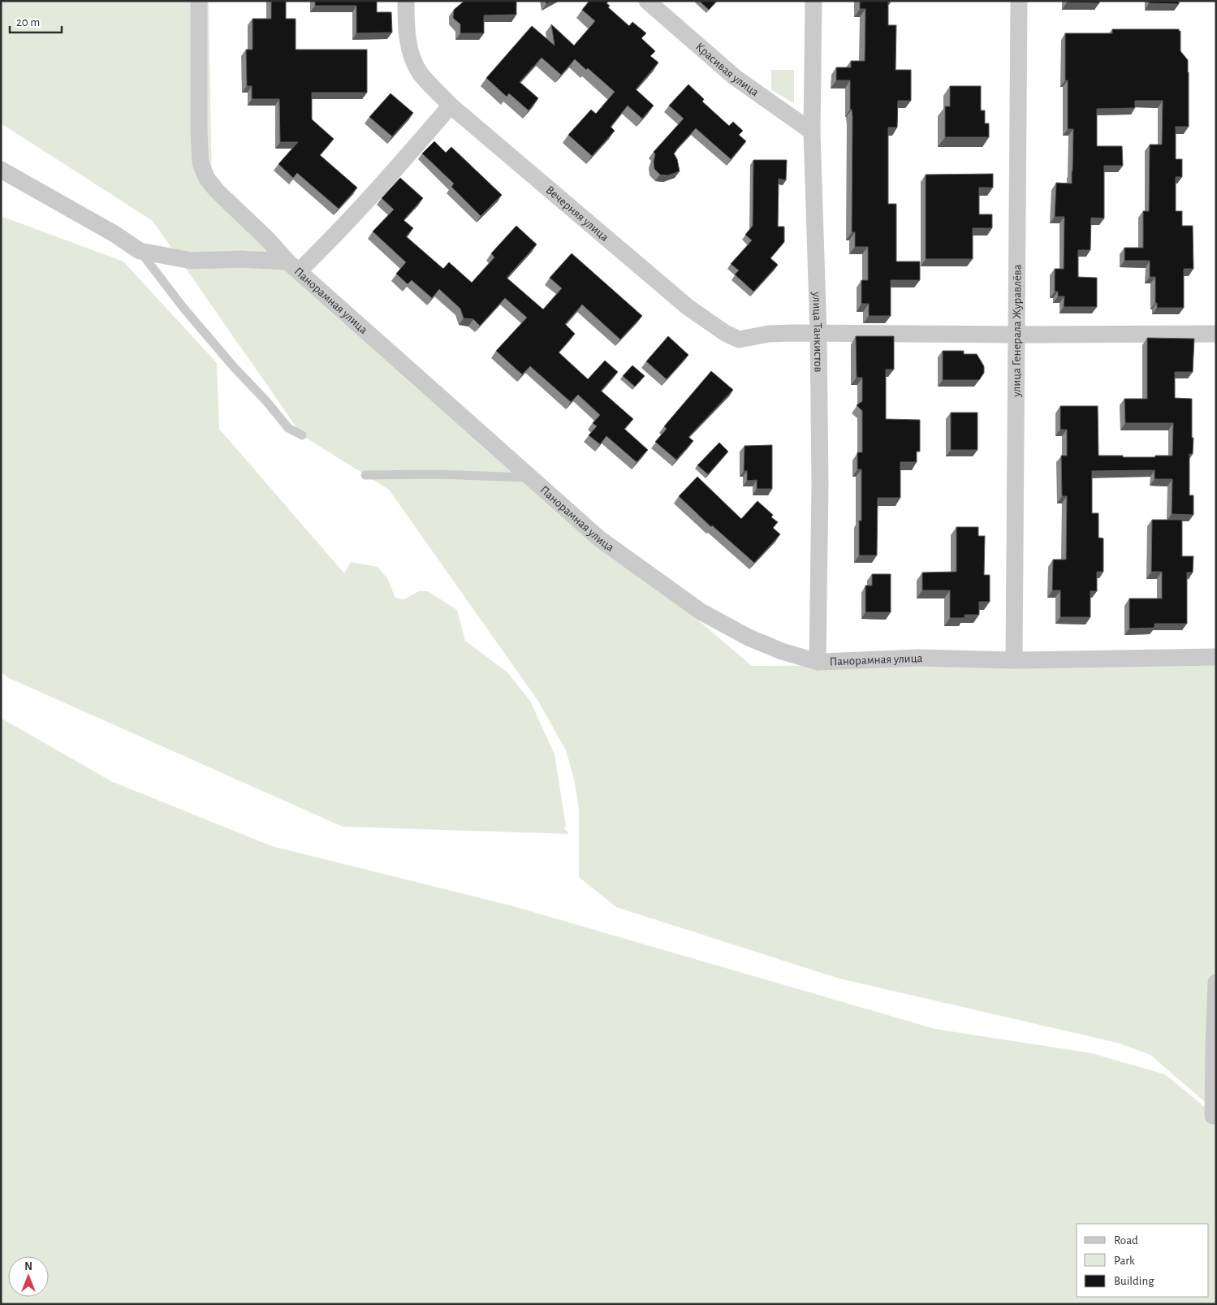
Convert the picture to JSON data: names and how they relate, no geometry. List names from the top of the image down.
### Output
{
  "streets": {
    "street": [
      "Красивая улица",
      "Вечерняя улица",
      "Панорамная улица",
      "улица Генерала Журавлёва",
      "улица Танкистов"
    ]
  },
  "crossings": [
    ["Красивая улица", "улица Танкистов"],
    ["Вечерняя улица", "улица Генерала Журавлёва"],
    ["Вечерняя улица", "улица Танкистов"],
    ["Панорамная улица", "улица Генерала Журавлёва"],
    ["Панорамная улица", "улица Танкистов"]
  ],
  "legend": ["Road", "Park", "Building"],
  "scale_bar": "20 m",
  "north": "top"
}
